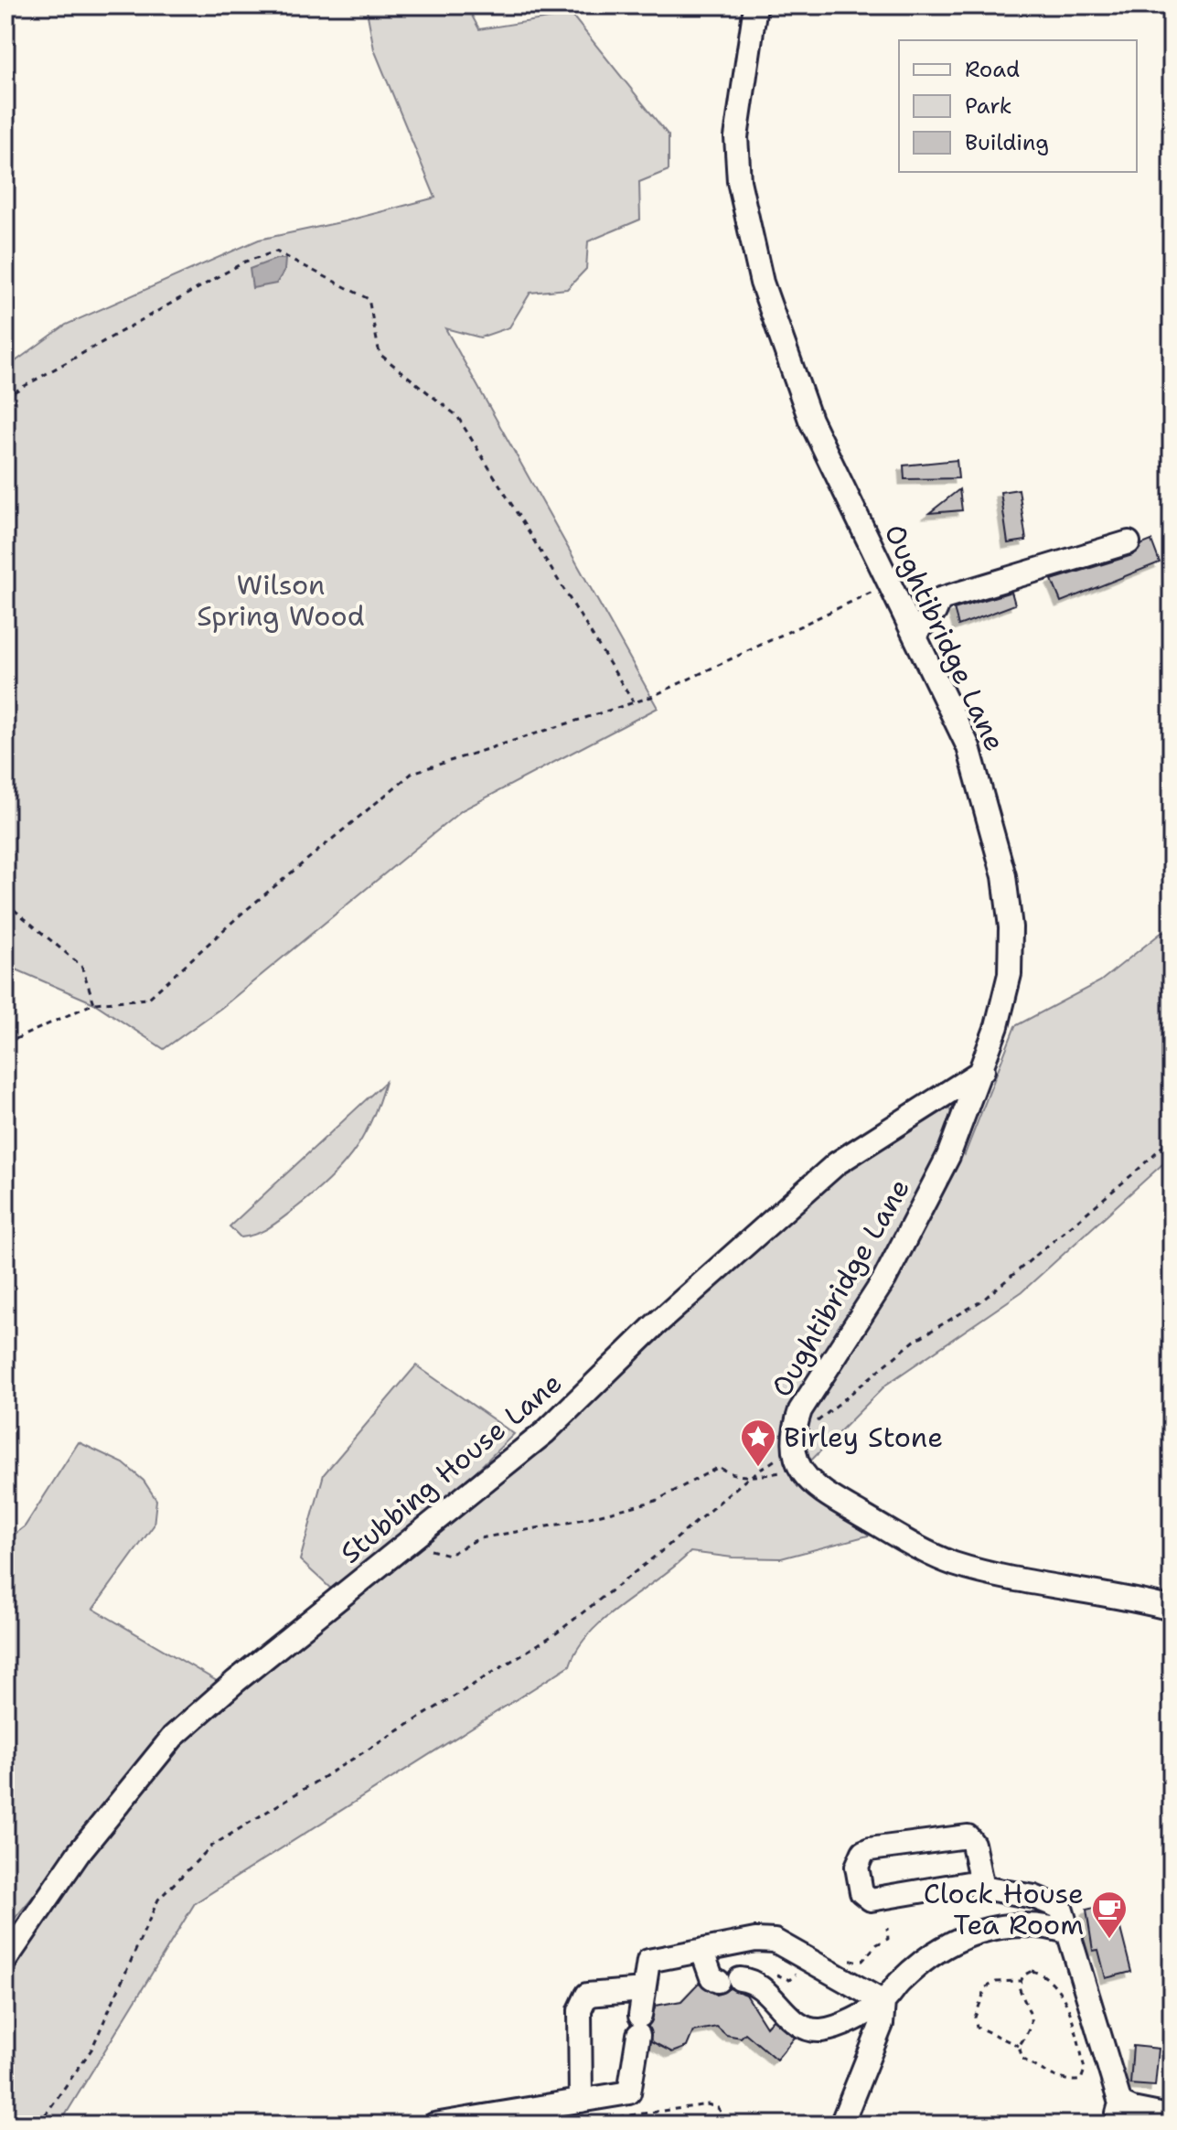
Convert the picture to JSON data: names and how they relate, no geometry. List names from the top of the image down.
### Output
{
  "streets": {
    "street": ["Oughtibridge Lane", "Stubbing House Lane"]
  },
  "crossings": [
    ["Oughtibridge Lane", "Stubbing House Lane"]
  ],
  "parks": ["Wilson Spring Wood"],
  "places": {
    "place": ["Birley Stone"],
    "cafe": ["Clock House Tea Room"]
  },
  "legend": ["Road", "Park", "Building"]
}
